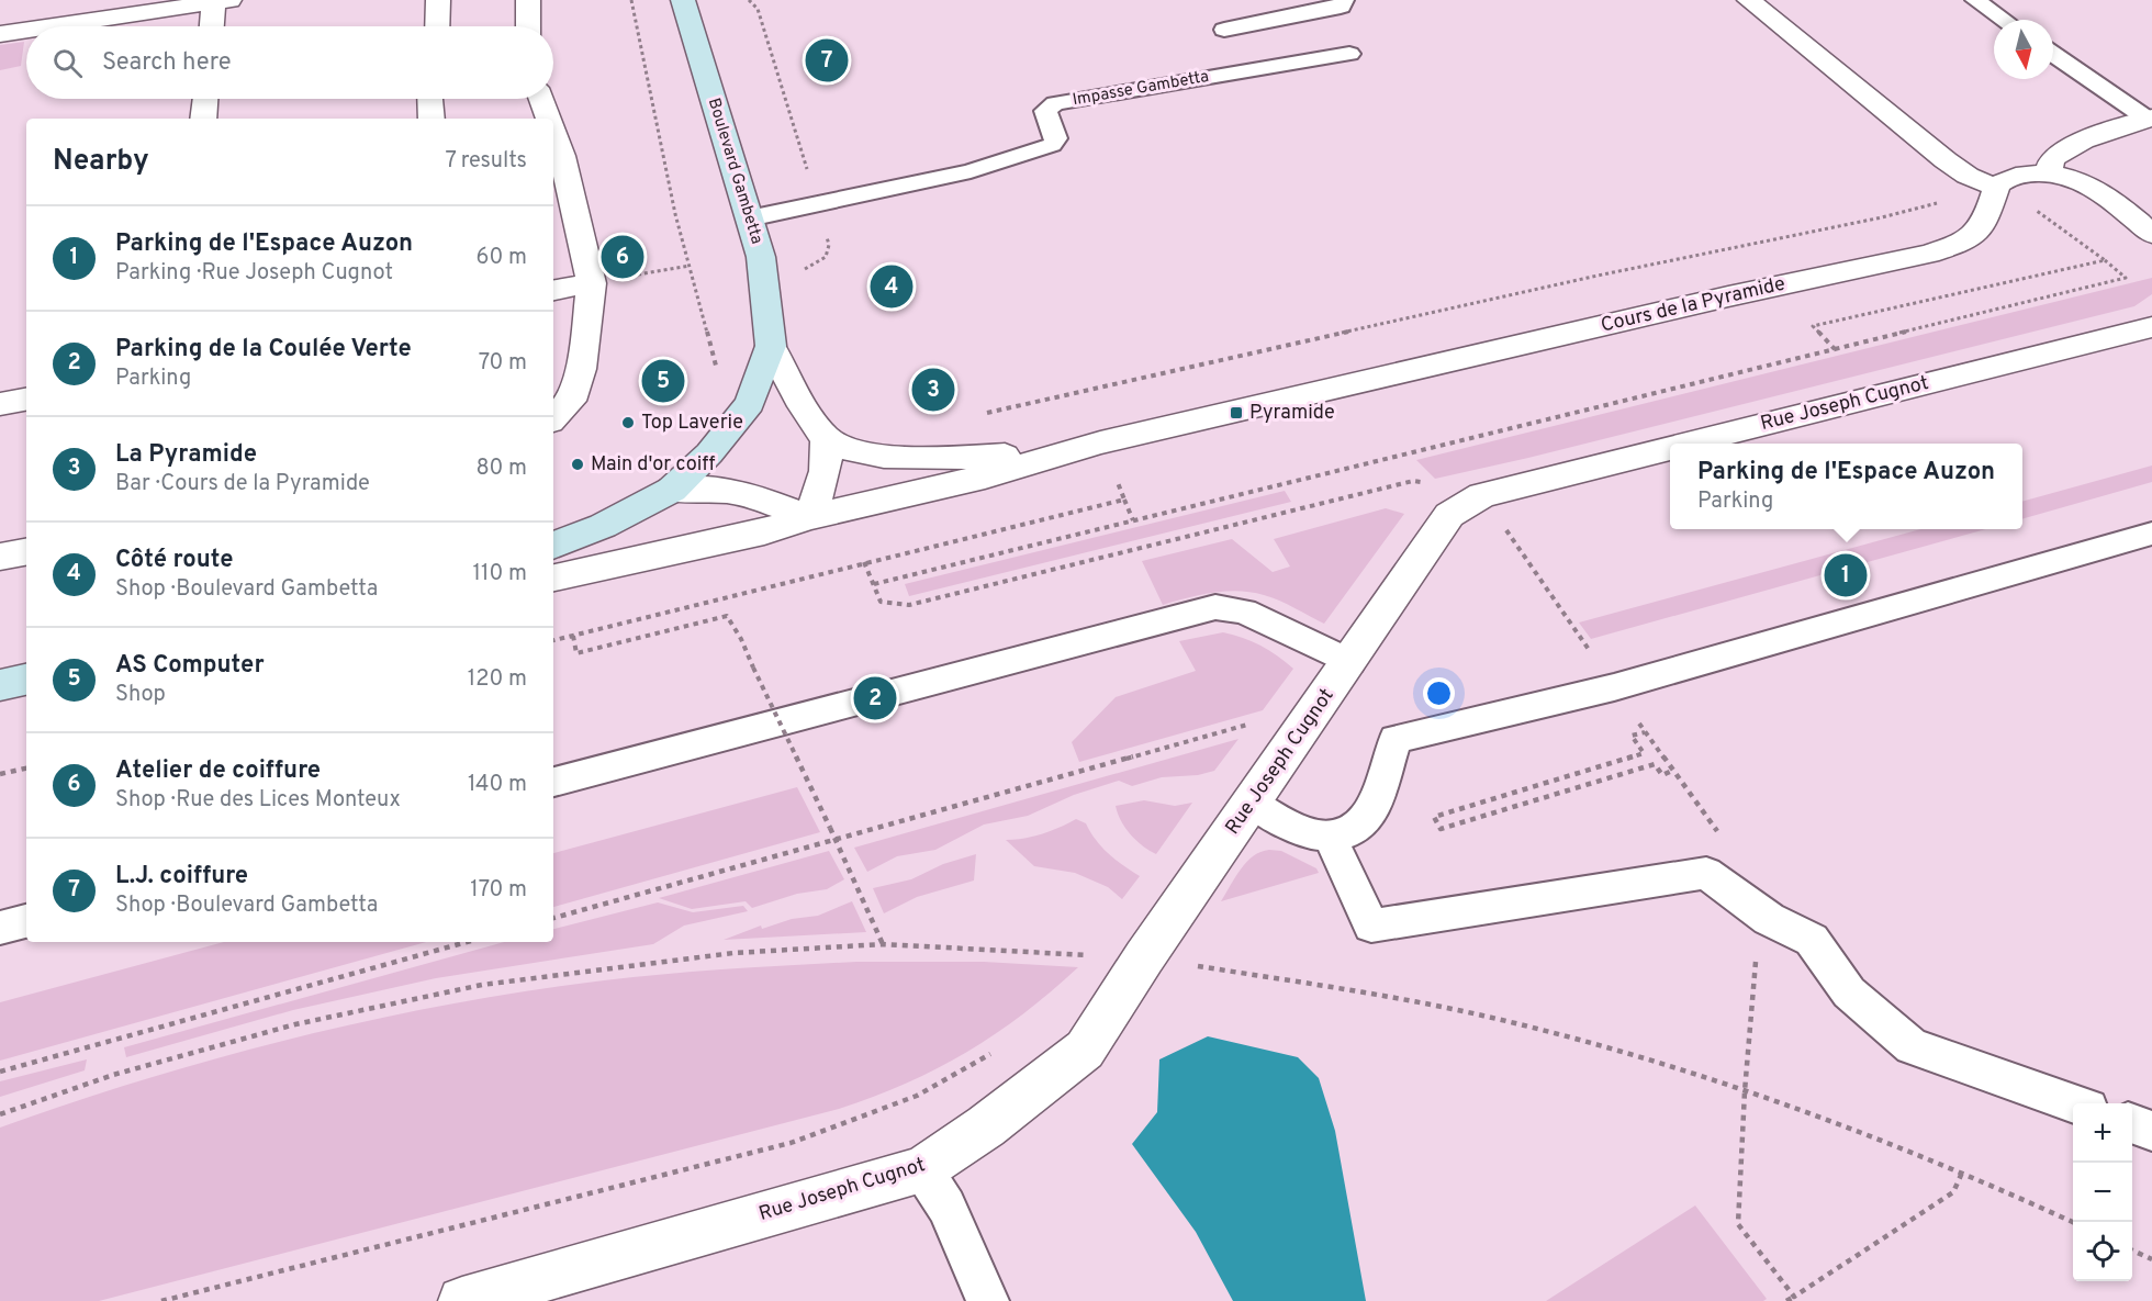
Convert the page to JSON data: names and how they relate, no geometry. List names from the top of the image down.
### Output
{
  "streets": {
    "main road": ["Boulevard Gambetta"],
    "street": ["Cours de la Pyramide", "Rue Joseph Cugnot"],
    "lane": ["Impasse Gambetta"]
  },
  "crossings": [
    ["Impasse Gambetta", "Boulevard Gambetta"]
  ],
  "places": {
    "transit": ["Pyramide"],
    "other": ["Top Laverie", "Main d'or coiff"]
  },
  "north": "bottom",
  "page": {
    "search": "Search here",
    "pins": [
      "7",
      "6",
      "4",
      "5",
      "3",
      "1",
      "2"
    ],
    "heading": ["Nearby", "7 results"],
    "list": [
      {
        "mark": "1",
        "name": "Parking de l'Espace Auzon",
        "note": "Parking · Rue Joseph Cugnot",
        "value": "60 m"
      },
      {
        "mark": "2",
        "name": "Parking de la Coulée Verte",
        "note": "Parking",
        "value": "70 m"
      },
      {
        "mark": "3",
        "name": "La Pyramide",
        "note": "Bar · Cours de la Pyramide",
        "value": "80 m"
      },
      {
        "mark": "4",
        "name": "Côté route",
        "note": "Shop · Boulevard Gambetta",
        "value": "110 m"
      },
      {
        "mark": "5",
        "name": "AS Computer",
        "note": "Shop",
        "value": "120 m"
      },
      {
        "mark": "6",
        "name": "Atelier de coiffure",
        "note": "Shop · Rue des Lices Monteux",
        "value": "140 m"
      },
      {
        "mark": "7",
        "name": "L.J. coiffure",
        "note": "Shop · Boulevard Gambetta",
        "value": "170 m"
      }
    ],
    "popup": ["Parking de l'Espace Auzon", "Parking"],
    "map_buttons": ["+", "−"]
  }
}
